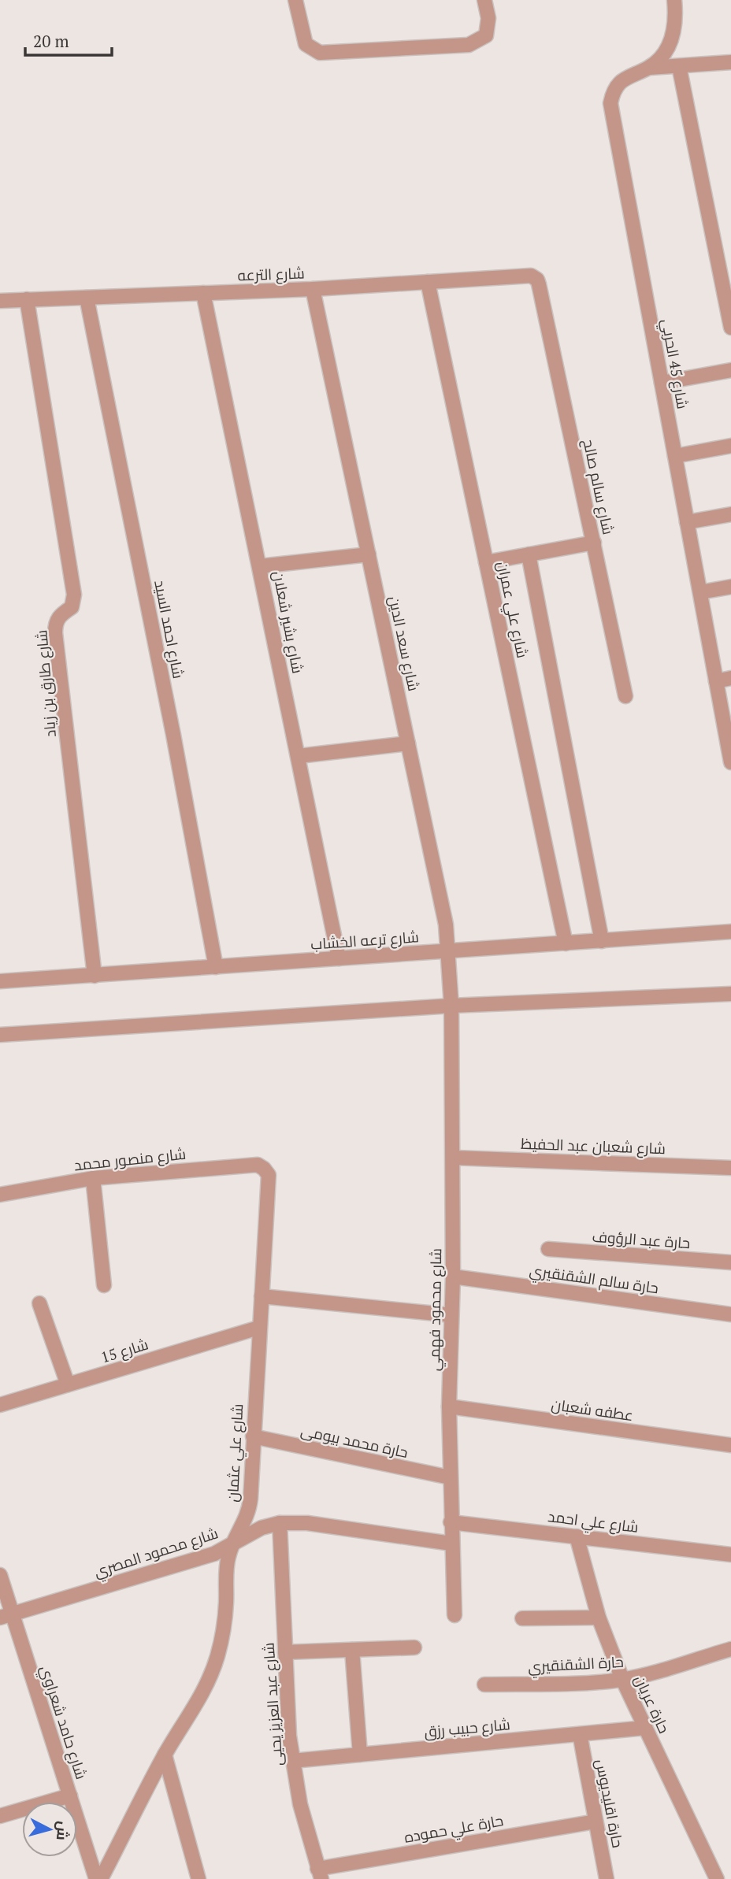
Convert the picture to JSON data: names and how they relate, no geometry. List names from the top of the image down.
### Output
{
  "streets": {
    "street": [
      "شارع الترعه",
      "شارع 45 الحربي",
      "شارع سالم صالح",
      "شارع علي عمران",
      "شارع بشير شعلان",
      "شارع احمد السيد",
      "شارع سعد الدين",
      "شارع طارق بن زياد",
      "شارع ترعه الخشاب",
      "شارع شعبان عبد الحفيظ",
      "شارع منصور محمد",
      "حارة عبد الرؤوف",
      "حارة سالم الشقنقيري",
      "شارع محمود فهمي",
      "شارع 15",
      "عطفه شعبان",
      "حارة محمد بيومى",
      "شارع علي عثمان",
      "شارع علي احمد",
      "شارع محمود المصري",
      "حارة الشقنقيري",
      "شارع عبد العزيز يحيى",
      "حارة عريان",
      "شارع حامد شعراوي",
      "شارع حبيب رزق",
      "حارة اقليديوس",
      "حارة علي حموده"
    ]
  },
  "crossings": [
    ["شارع الترعه", "شارع سالم صالح"],
    ["شارع الترعه", "شارع علي عمران"],
    ["شارع الترعه", "شارع بشير شعلان"],
    ["شارع الترعه", "شارع احمد السيد"],
    ["شارع الترعه", "شارع سعد الدين"],
    ["شارع الترعه", "شارع طارق بن زياد"],
    ["شارع علي عمران", "شارع ترعه الخشاب"],
    ["شارع بشير شعلان", "شارع ترعه الخشاب"],
    ["شارع احمد السيد", "شارع ترعه الخشاب"],
    ["شارع سعد الدين", "شارع ترعه الخشاب"],
    ["شارع سعد الدين", "شارع محمود فهمي"],
    ["شارع طارق بن زياد", "شارع ترعه الخشاب"],
    ["شارع شعبان عبد الحفيظ", "شارع محمود فهمي"],
    ["شارع منصور محمد", "شارع علي عثمان"],
    ["حارة سالم الشقنقيري", "شارع محمود فهمي"],
    ["شارع محمود فهمي", "عطفه شعبان"],
    ["شارع محمود فهمي", "حارة محمد بيومى"],
    ["شارع محمود فهمي", "شارع علي احمد"],
    ["شارع محمود فهمي", "شارع محمود المصري"],
    ["شارع 15", "شارع علي عثمان"],
    ["حارة محمد بيومى", "شارع علي عثمان"],
    ["شارع علي عثمان", "شارع محمود المصري"],
    ["شارع علي احمد", "حارة عريان"],
    ["شارع محمود المصري", "شارع عبد العزيز يحيى"],
    ["شارع محمود المصري", "شارع حامد شعراوي"],
    ["حارة الشقنقيري", "حارة عريان"],
    ["شارع عبد العزيز يحيى", "شارع حبيب رزق"],
    ["شارع عبد العزيز يحيى", "حارة علي حموده"],
    ["حارة عريان", "شارع حبيب رزق"],
    ["شارع حبيب رزق", "حارة اقليديوس"],
    ["حارة اقليديوس", "حارة علي حموده"]
  ],
  "scale_bar": "20 m",
  "north": "right"
}
